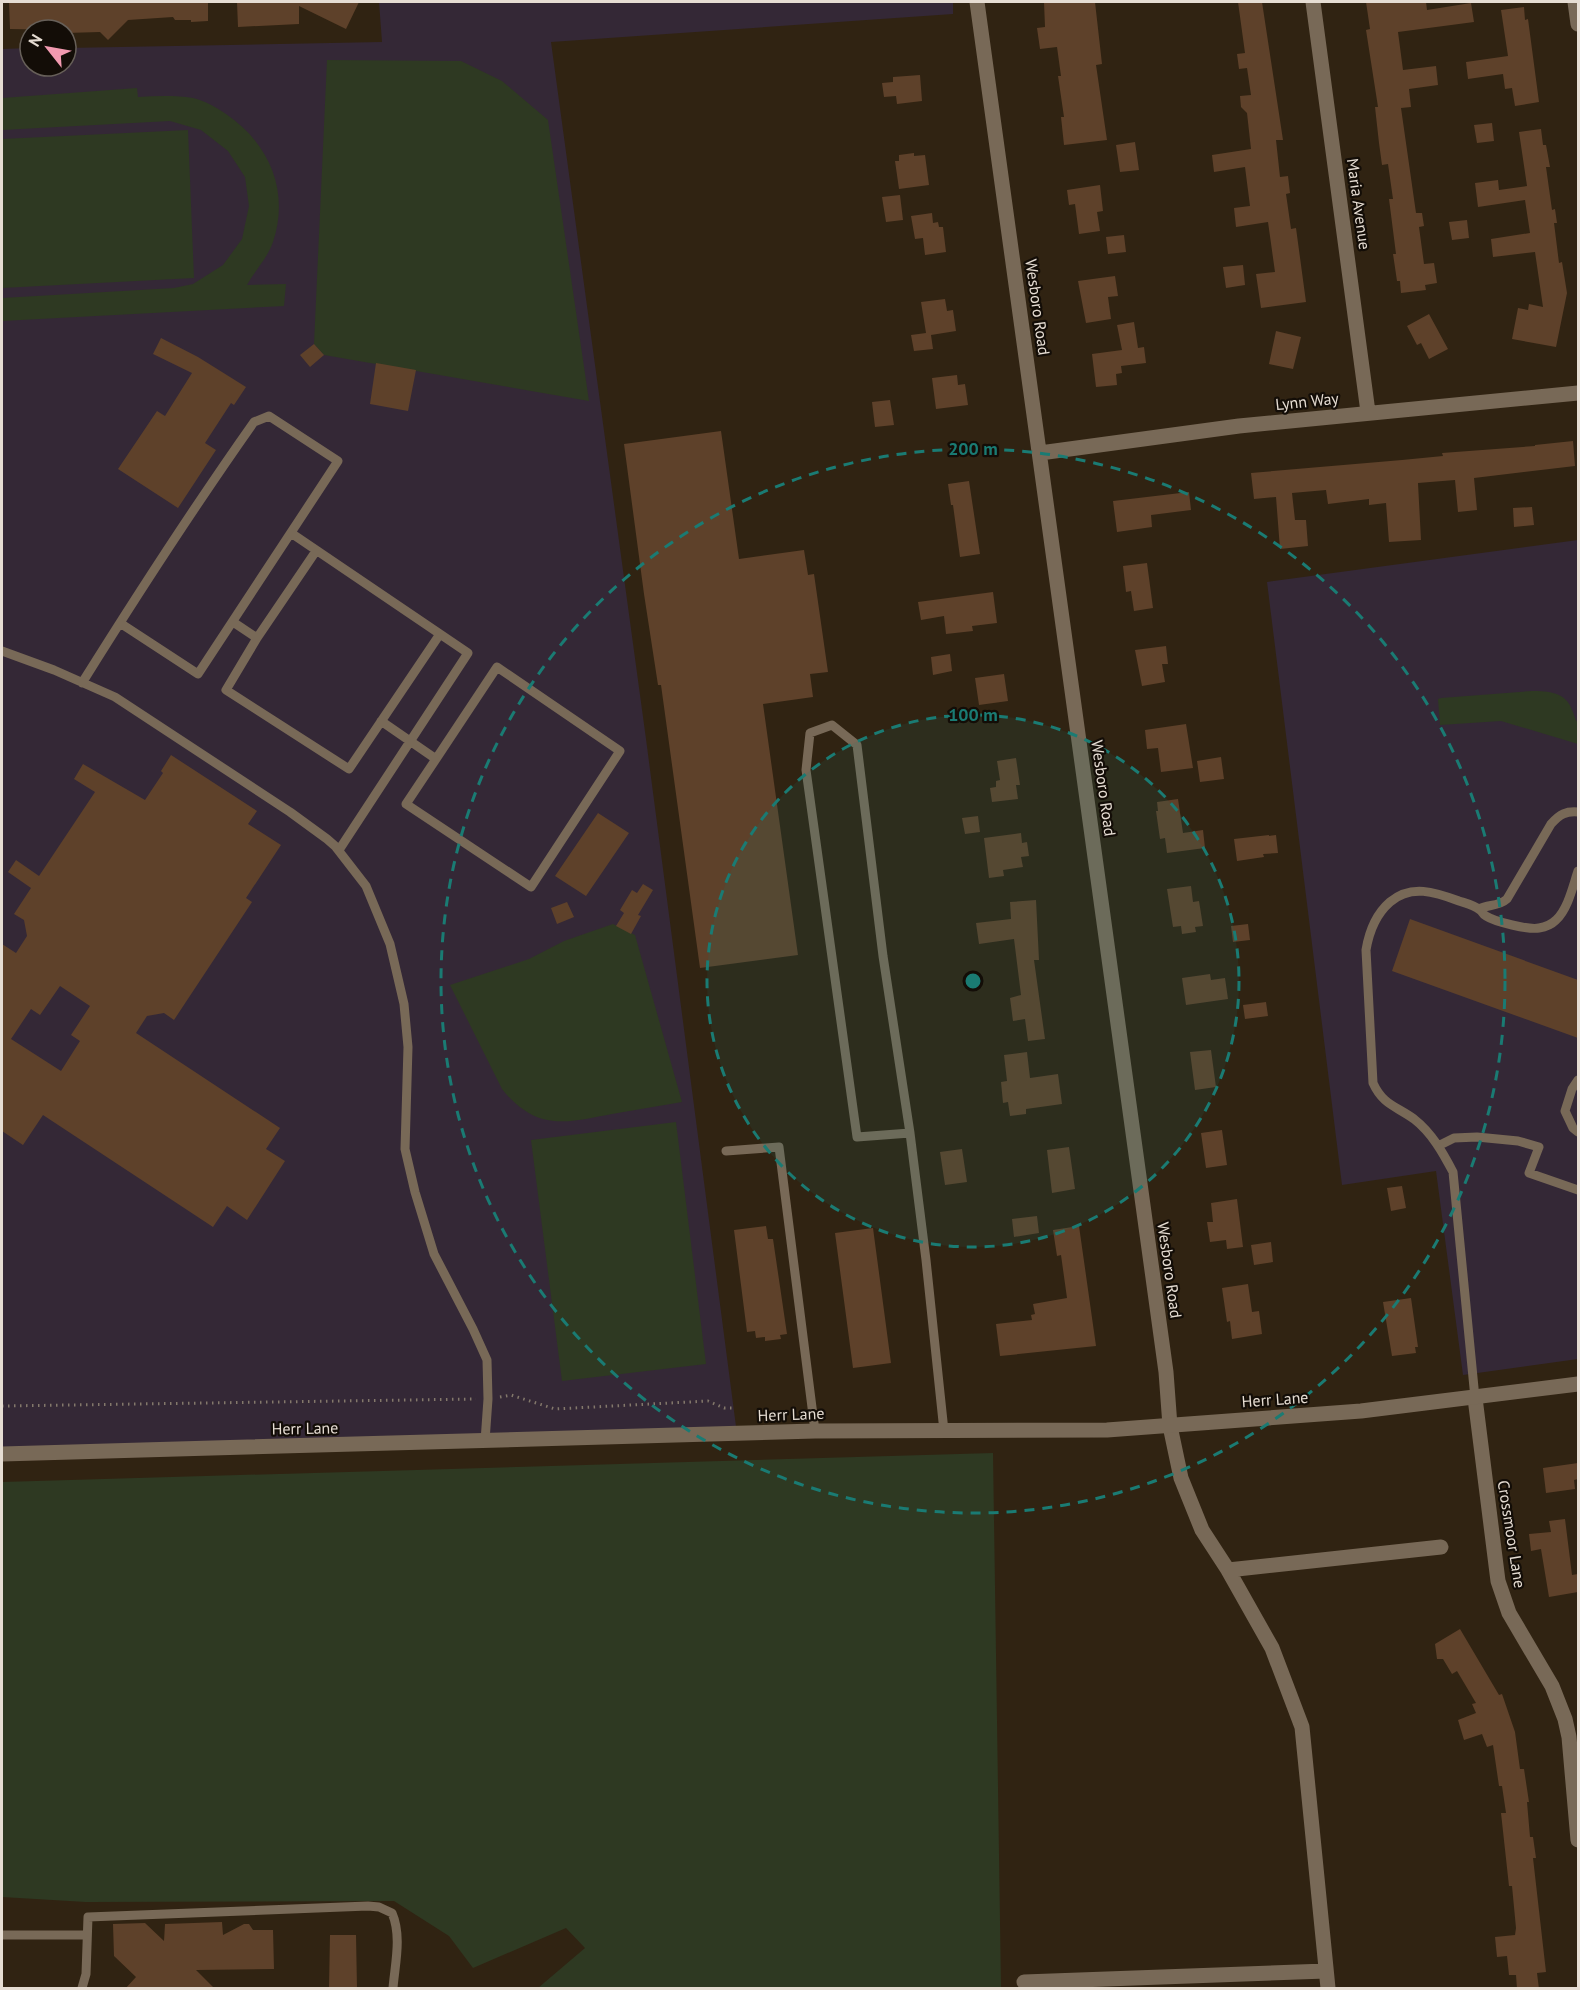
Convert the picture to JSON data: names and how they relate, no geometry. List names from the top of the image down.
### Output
{
  "streets": {
    "street": [
      "Maria Avenue",
      "Wesboro Road",
      "Lynn Way",
      "Herr Lane",
      "Crossmoor Lane"
    ]
  },
  "crossings": [
    ["Maria Avenue", "Lynn Way"],
    ["Wesboro Road", "Lynn Way"],
    ["Wesboro Road", "Herr Lane"],
    ["Herr Lane", "Crossmoor Lane"]
  ],
  "north": "top left",
  "rings": ["200 m", "100 m"]
}
